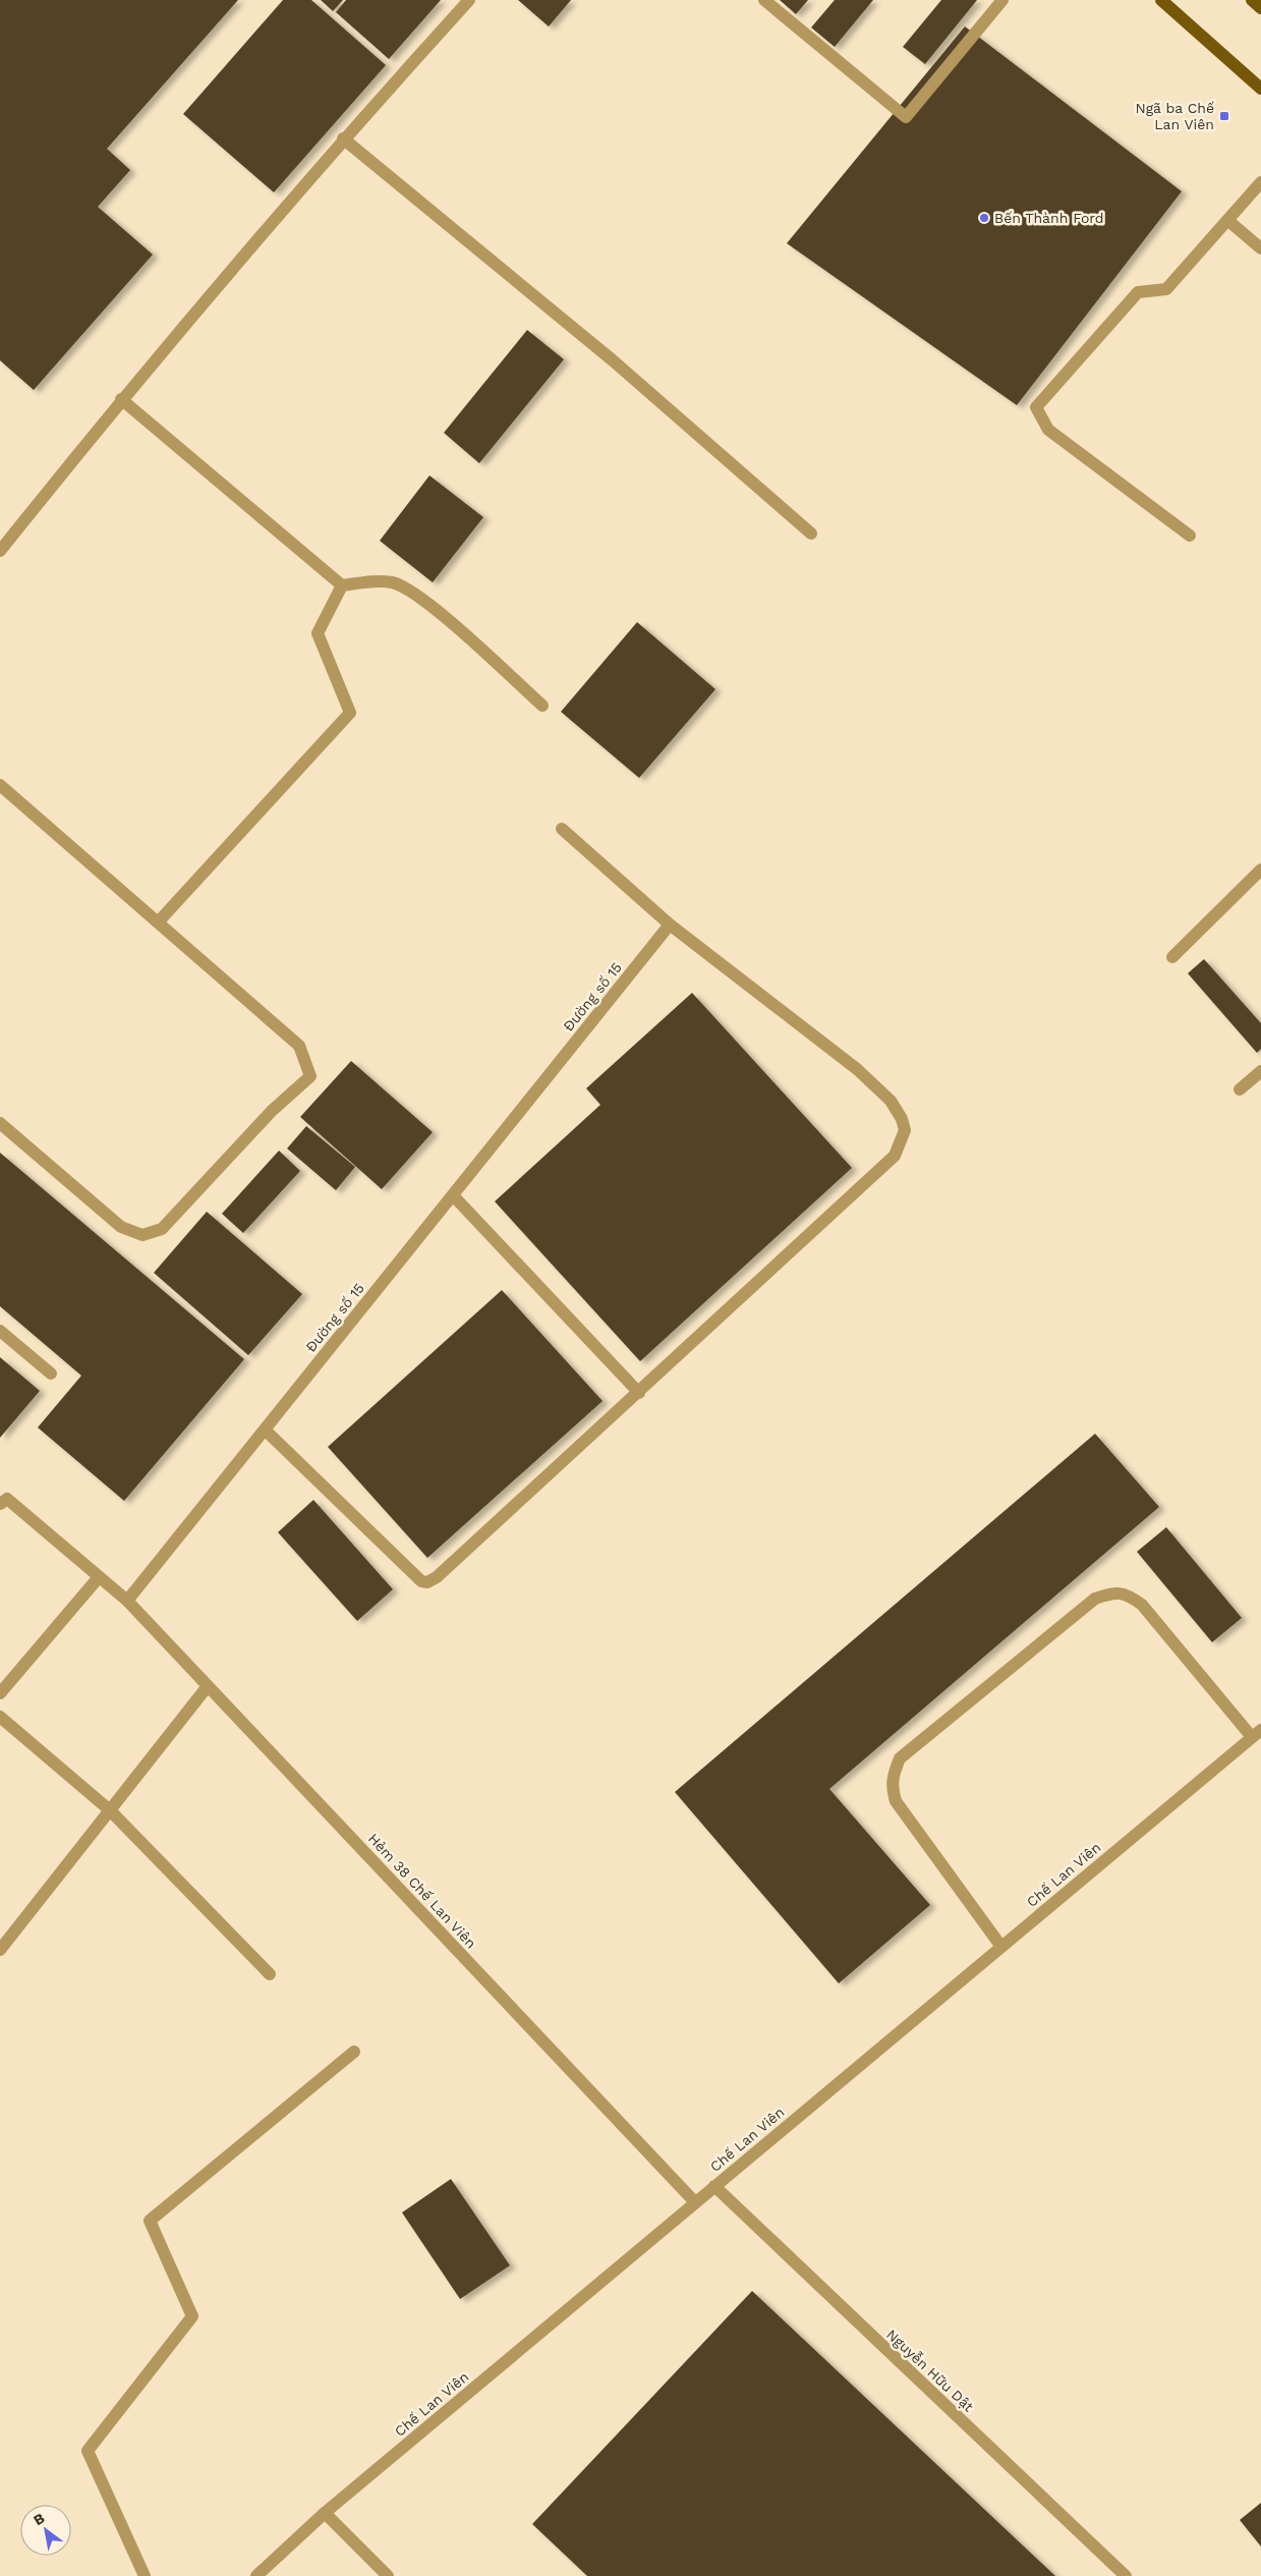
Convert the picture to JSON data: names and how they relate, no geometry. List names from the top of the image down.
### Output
{
  "streets": {
    "street": [
      "Đường số 15",
      "Chế Lan Viên",
      "Hẻm 38 Chế Lan Viên",
      "Nguyễn Hữu Dật"
    ]
  },
  "crossings": [
    ["Đường số 15", "Hẻm 38 Chế Lan Viên"],
    ["Chế Lan Viên", "Hẻm 38 Chế Lan Viên"],
    ["Chế Lan Viên", "Nguyễn Hữu Dật"]
  ],
  "places": {
    "transit": ["Ngã ba Chế Lan Viên"],
    "other": ["Bến Thành Ford"]
  },
  "north": "top left"
}
